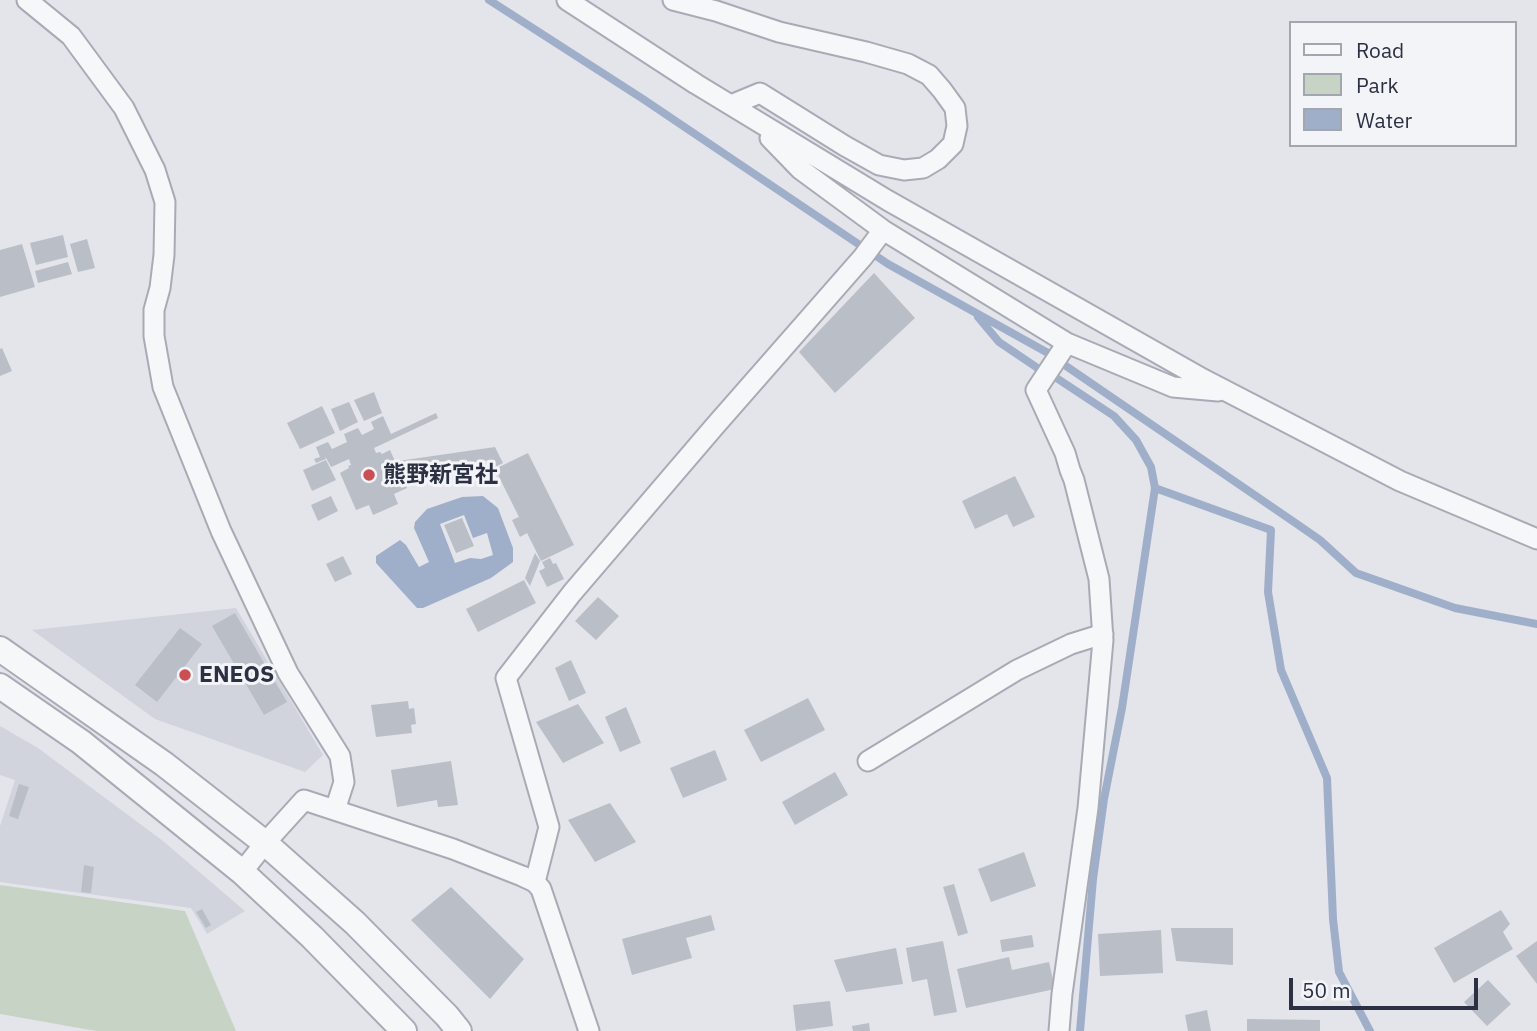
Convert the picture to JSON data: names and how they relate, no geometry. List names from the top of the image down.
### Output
{
  "places": ["熊野新宮社", "ENEOS"],
  "legend": ["Road", "Park", "Water"],
  "scale_bar": "50 m"
}
